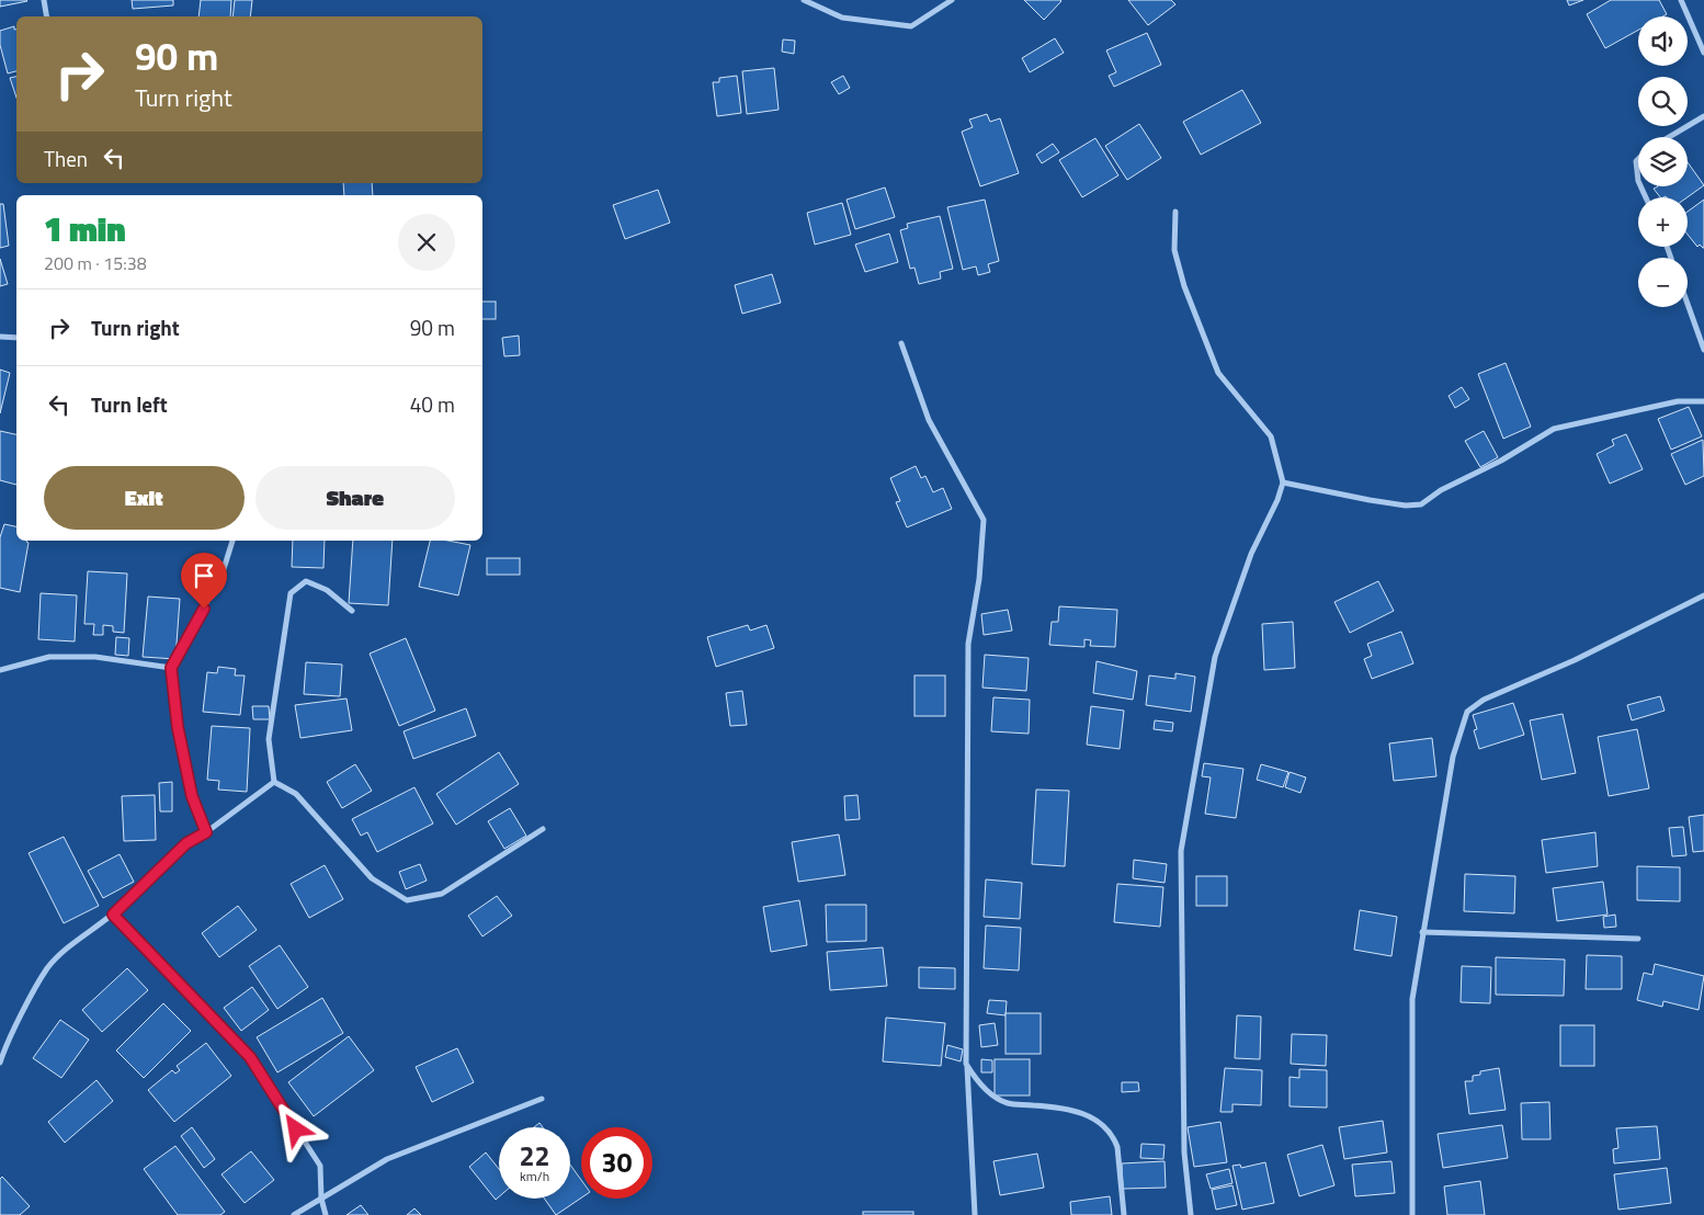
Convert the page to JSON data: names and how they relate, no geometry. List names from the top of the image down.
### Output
{
  "page": {
    "map_buttons": ["+", "−"],
    "turn": ["90 m", "Turn right"],
    "then": "Then",
    "heading": ["1 min", "200 m · 15:38"],
    "list": [
      {
        "name": "Turn right",
        "value": "90 m"
      },
      {
        "name": "Turn left",
        "value": "40 m"
      }
    ],
    "buttons": ["Exit", "Share"],
    "speed": "22 km/h",
    "limit": "30"
  }
}
